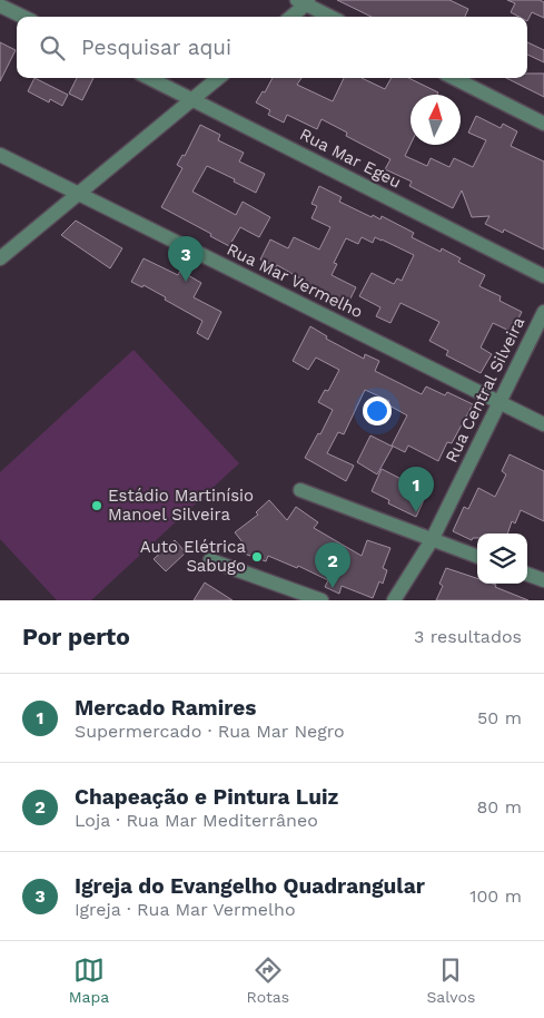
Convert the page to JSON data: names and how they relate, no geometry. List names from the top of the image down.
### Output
{
  "streets": {
    "street": ["Rua Mar Egeu", "Rua Mar Vermelho", "Rua Central Silveira"]
  },
  "crossings": [
    ["Rua Mar Vermelho", "Rua Central Silveira"]
  ],
  "places": ["Estádio Martinísio Manoel Silveira", "Auto Elétrica Sabugo"],
  "north": "top",
  "page": {
    "search": "Pesquisar aqui",
    "pins": ["3", "1", "2"],
    "heading": ["Por perto", "3 resultados"],
    "list": [
      {
        "mark": "1",
        "name": "Mercado Ramires",
        "note": "Supermercado · Rua Mar Negro",
        "value": "50 m"
      },
      {
        "mark": "2",
        "name": "Chapeação e Pintura Luiz",
        "note": "Loja · Rua Mar Mediterrâneo",
        "value": "80 m"
      },
      {
        "mark": "3",
        "name": "Igreja do Evangelho Quadrangular",
        "note": "Igreja · Rua Mar Vermelho",
        "value": "100 m"
      }
    ],
    "nav": ["Mapa", "Rotas", "Salvos"]
  }
}
